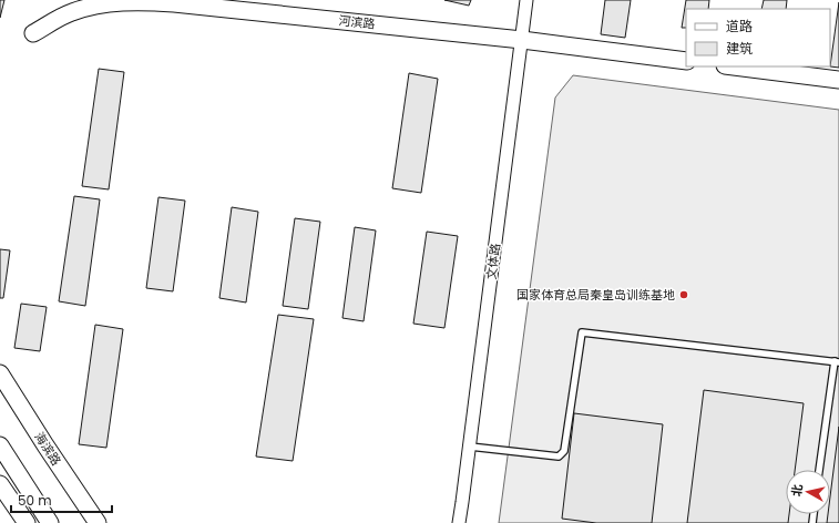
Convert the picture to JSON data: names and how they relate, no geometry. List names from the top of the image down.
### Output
{
  "streets": {
    "street": ["河滨路", "文体路", "海滨路"]
  },
  "crossings": [
    ["河滨路", "文体路"]
  ],
  "places": ["国家体育总局秦皇岛训练基地"],
  "legend": ["道路", "建筑"],
  "scale_bar": "50 m",
  "north": "left"
}
